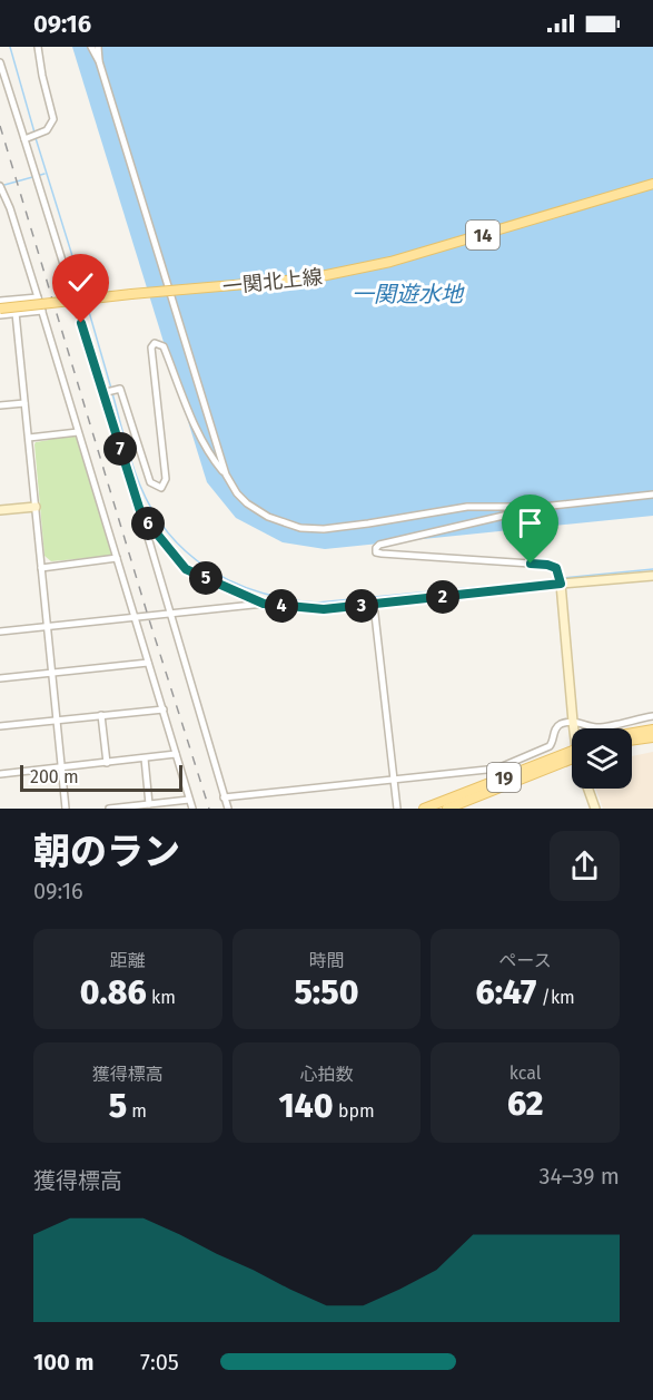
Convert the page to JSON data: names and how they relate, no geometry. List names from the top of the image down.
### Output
{
  "streets": {
    "main road": ["14", "一関北上線", "19"]
  },
  "water": ["一関遊水地"],
  "scale_bar": "200 m",
  "page": {
    "status": "09:16",
    "pins": [
      "7",
      "6",
      "5",
      "2",
      "3",
      "4"
    ],
    "scale": "200 m",
    "heading": ["朝のラン", "09:16"],
    "stats": [
      ["距離", "0.86 km"],
      ["時間", "5:50"],
      ["ペース", "6:47 /km"],
      ["獲得標高", "5 m"],
      ["心拍数", "140 bpm"],
      ["kcal", "62"]
    ],
    "chart": ["獲得標高", "34–39 m"],
    "list": [
      {
        "name": "100 m",
        "note": "7:05"
      }
    ]
  }
}
